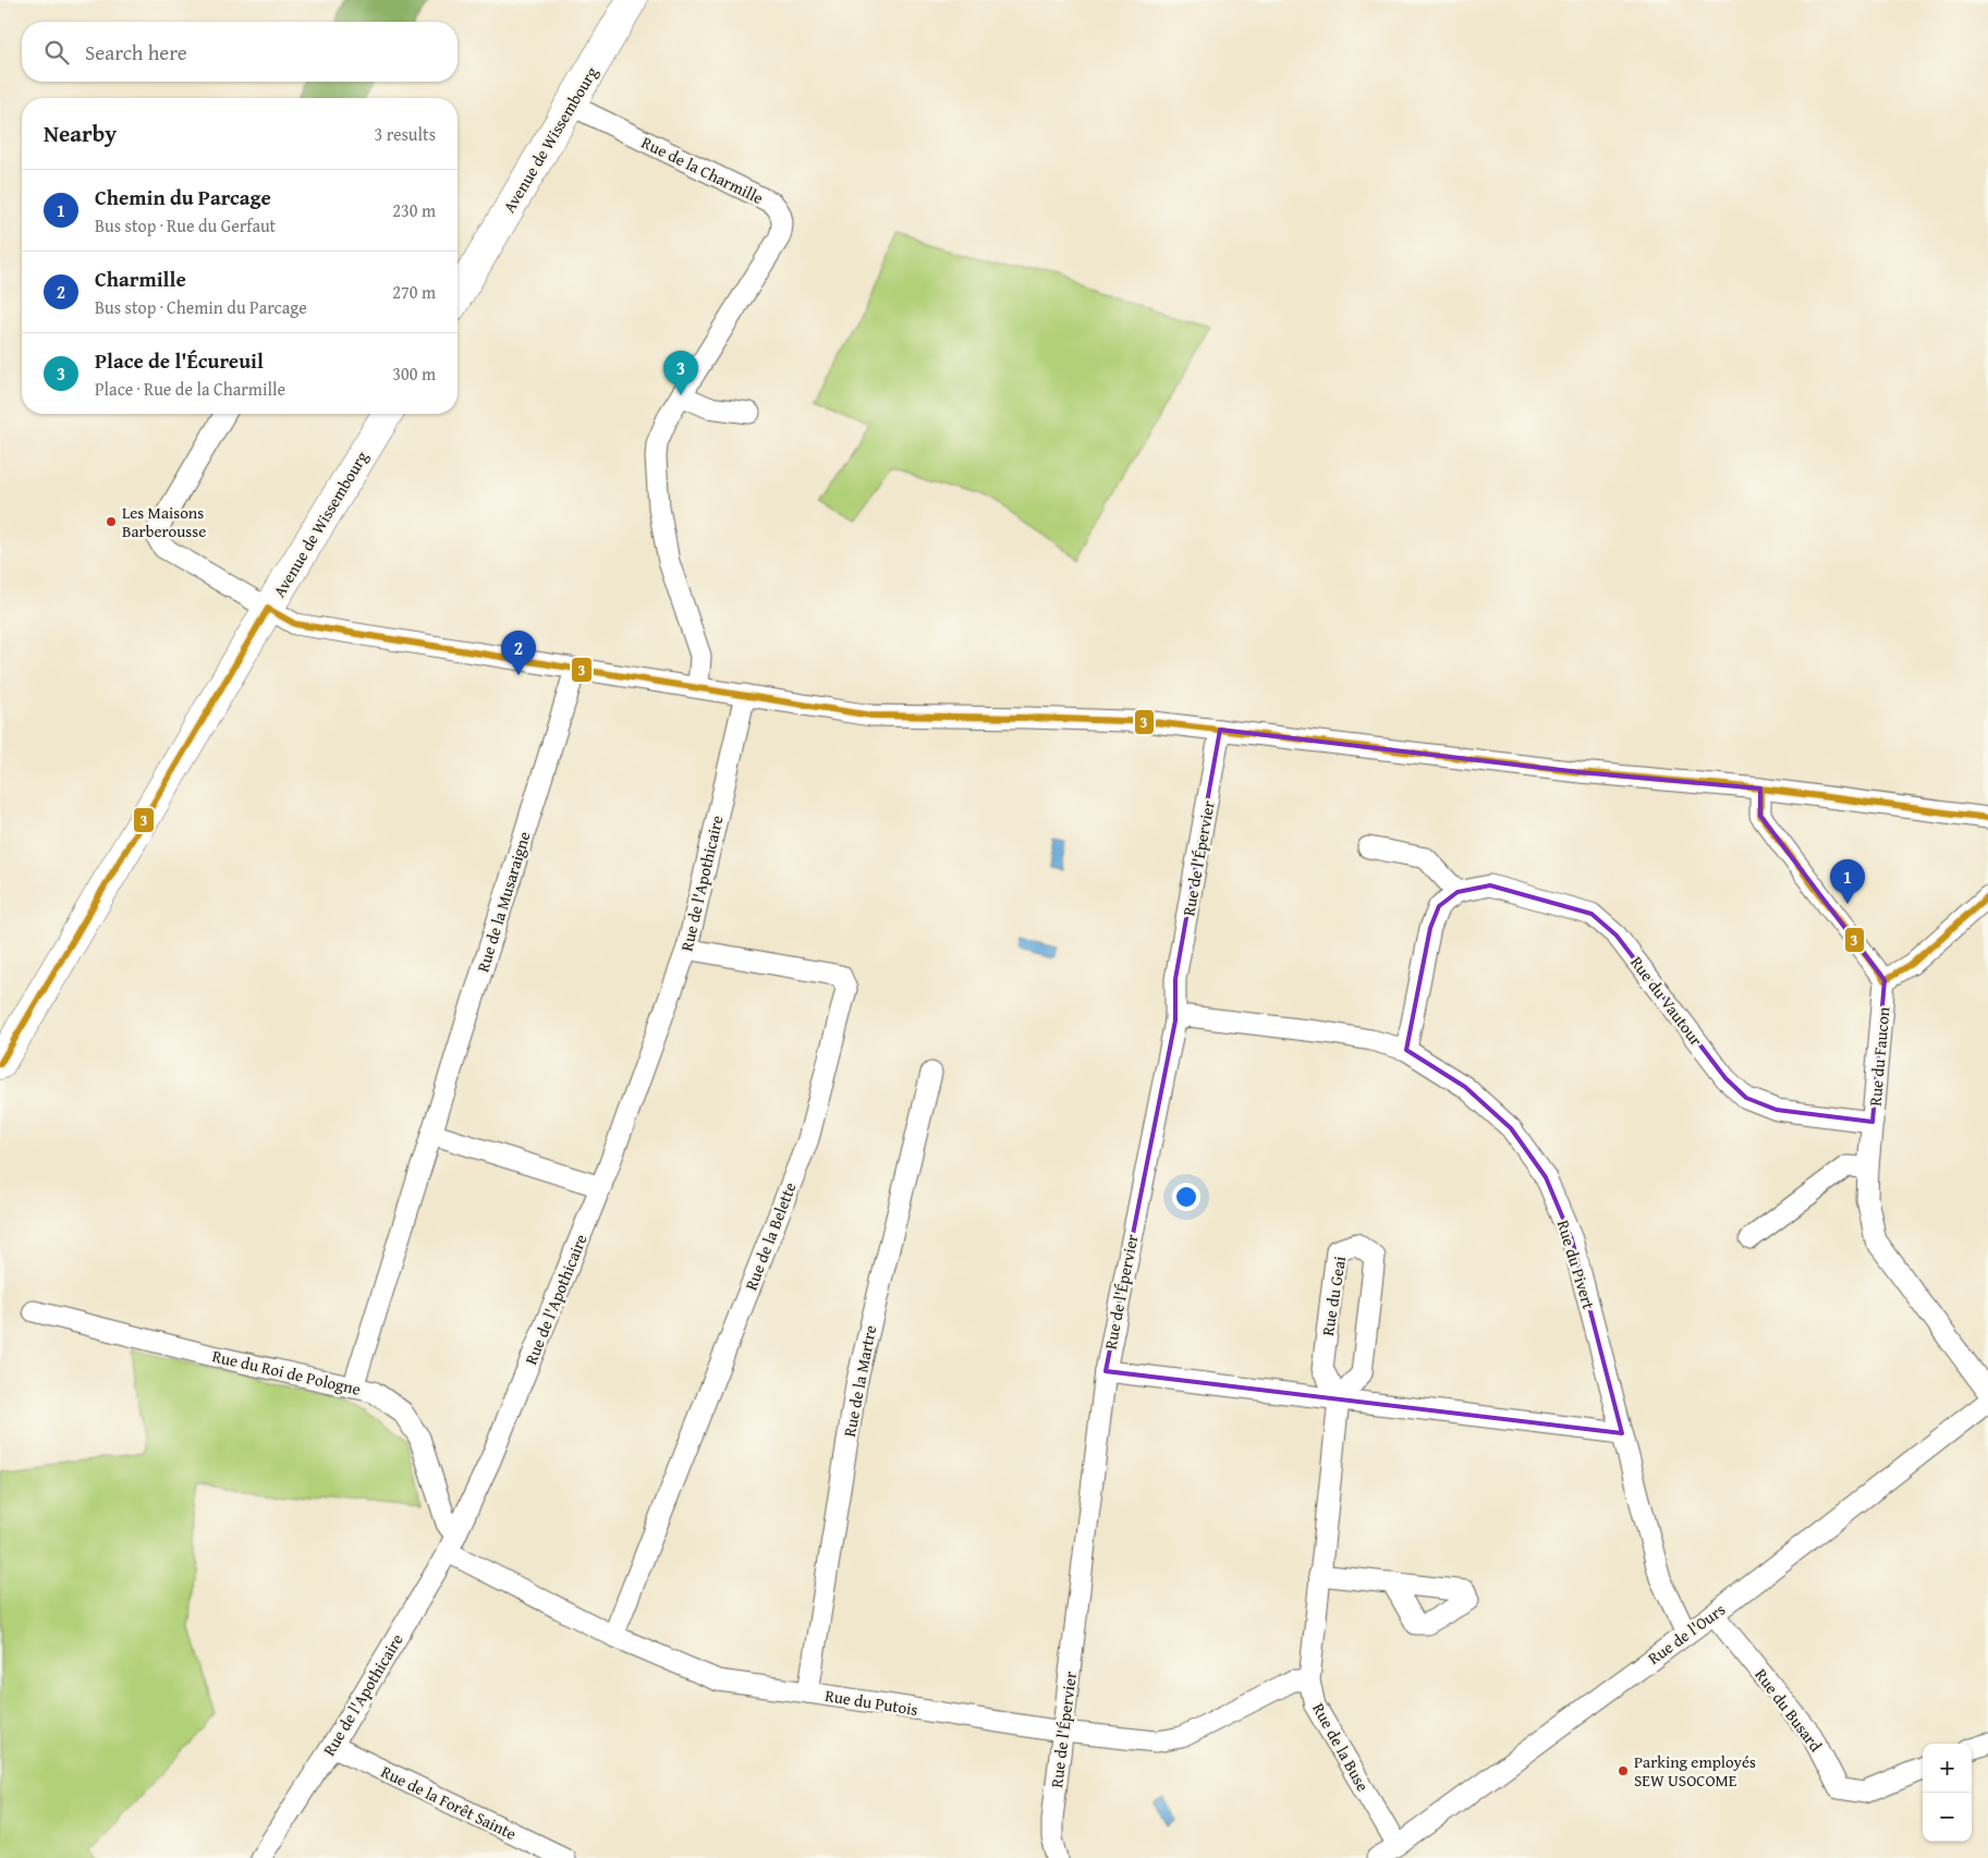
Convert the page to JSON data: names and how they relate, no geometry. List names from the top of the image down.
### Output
{
  "streets": {
    "main road": ["Avenue de Wissembourg"],
    "street": [
      "Rue de la Charmille",
      "Rue de l'Épervier",
      "Rue de l'Apothicaire",
      "Rue de la Musaraigne",
      "Rue du Vautour",
      "Rue du Faucon",
      "Rue de la Belette",
      "Rue du Pivert",
      "Rue du Geai",
      "Rue du Roi de Pologne",
      "Rue de la Martre",
      "Rue de l'Ours",
      "Rue du Putois",
      "Rue du Busard",
      "Rue de la Buse",
      "Rue de la Forêt Sainte"
    ]
  },
  "crossings": [
    ["Avenue de Wissembourg", "Rue de la Charmille"],
    ["Rue de l'Épervier", "Rue du Pivert"],
    ["Rue de l'Épervier", "Rue du Putois"],
    ["Rue de l'Apothicaire", "Rue de la Belette"],
    ["Rue de l'Apothicaire", "Rue du Roi de Pologne"],
    ["Rue de l'Apothicaire", "Rue du Putois"],
    ["Rue de l'Apothicaire", "Rue de la Forêt Sainte"],
    ["Rue de la Musaraigne", "Rue du Roi de Pologne"],
    ["Rue du Vautour", "Rue du Faucon"],
    ["Rue de la Belette", "Rue du Putois"],
    ["Rue du Pivert", "Rue de l'Ours"],
    ["Rue du Geai", "Rue de la Buse"],
    ["Rue du Roi de Pologne", "Rue du Putois"],
    ["Rue de la Martre", "Rue du Putois"],
    ["Rue de l'Ours", "Rue du Busard"],
    ["Rue de l'Ours", "Rue de la Buse"],
    ["Rue du Putois", "Rue de la Buse"]
  ],
  "places": ["Les Maisons Barberousse", "Parking employés SEW USOCOME"],
  "lines": ["transit line 3"],
  "page": {
    "search": "Search here",
    "heading": ["Nearby", "3 results"],
    "list": [
      {
        "mark": "1",
        "name": "Chemin du Parcage",
        "note": "Bus stop · Rue du Gerfaut",
        "value": "230 m"
      },
      {
        "mark": "2",
        "name": "Charmille",
        "note": "Bus stop · Chemin du Parcage",
        "value": "270 m"
      },
      {
        "mark": "3",
        "name": "Place de l'Écureuil",
        "note": "Place · Rue de la Charmille",
        "value": "300 m"
      }
    ],
    "pins": ["3", "2", "1"],
    "map_buttons": ["+", "−"]
  }
}
